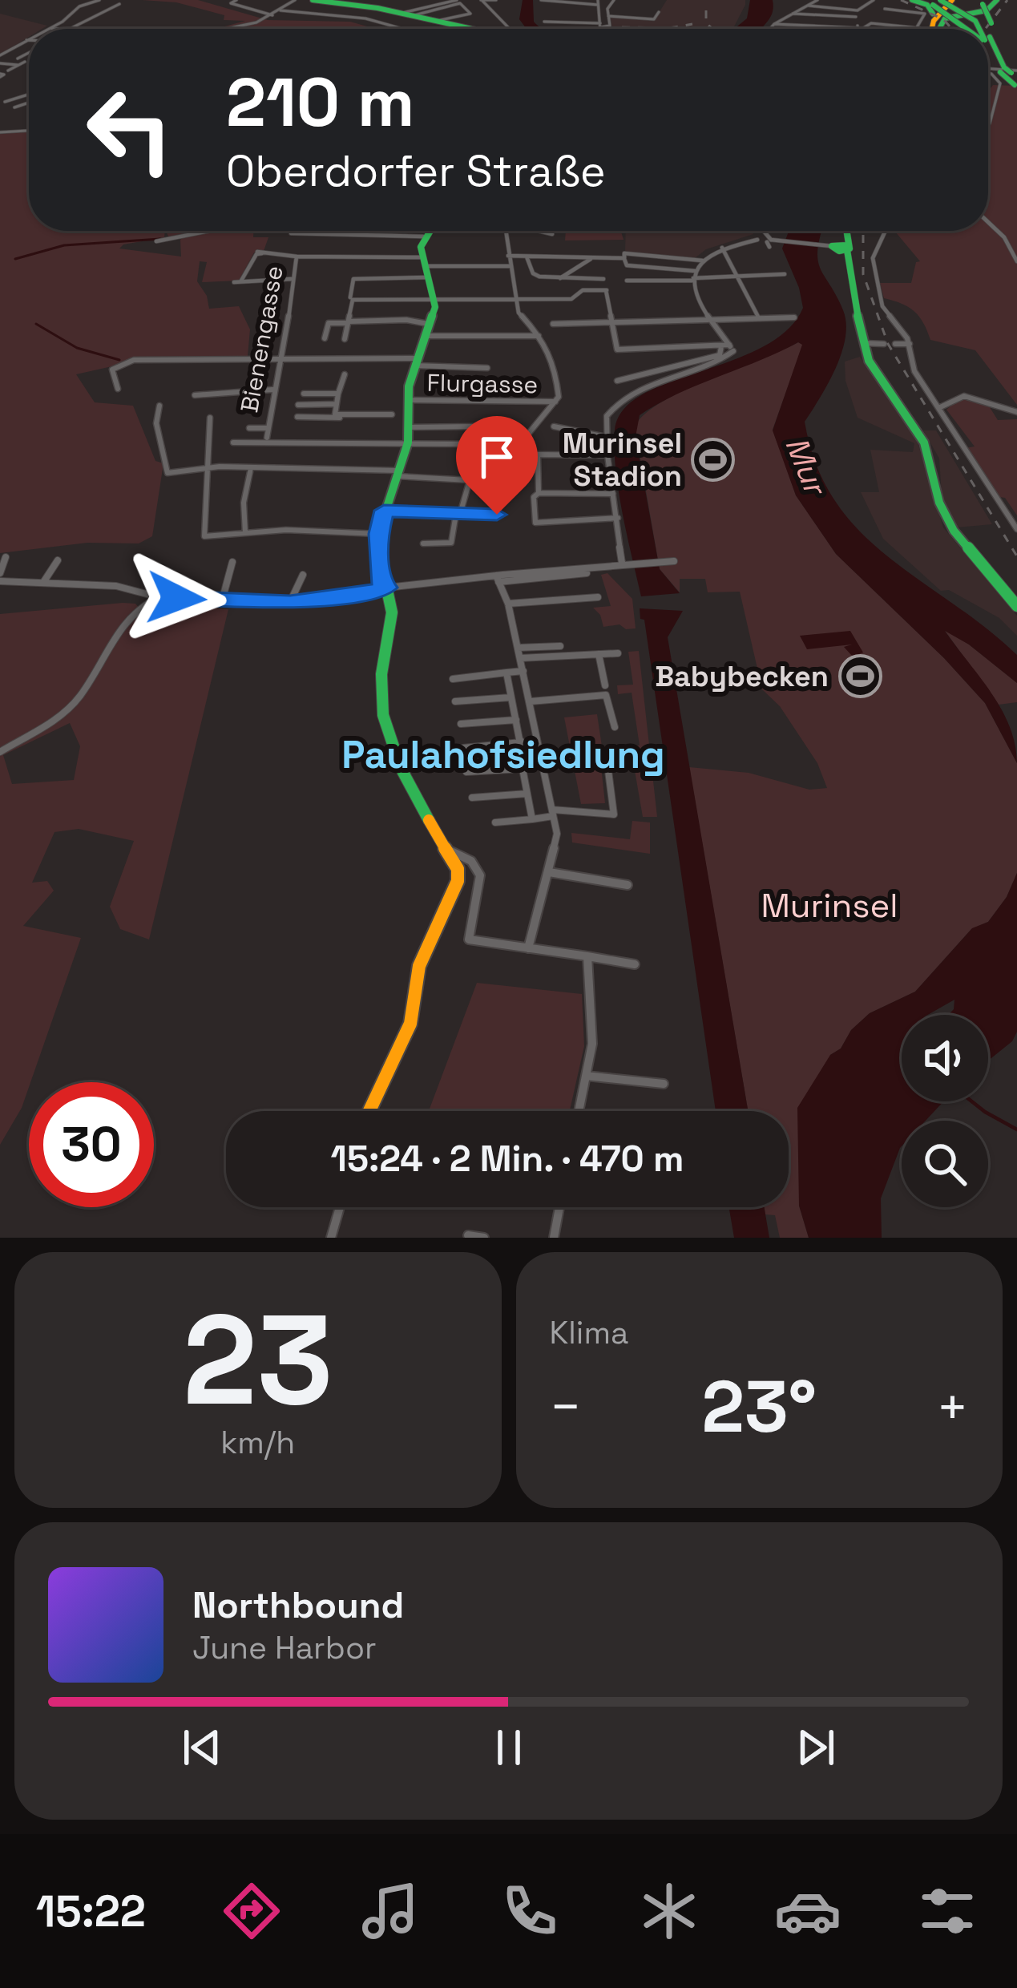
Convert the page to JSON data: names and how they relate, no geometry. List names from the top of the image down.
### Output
{
  "streets": {
    "street": ["Bienengasse", "Flurgasse"]
  },
  "districts": ["Paulahofsiedlung"],
  "water": ["Mur"],
  "parks": ["Murinsel"],
  "places": {
    "sports": ["Murinsel Stadion", "Babybecken"]
  },
  "page": {
    "turn": ["210 m", "Oberdorfer Straße"],
    "limit": "30",
    "trip": "15:24 · 2 Min. · 470 m",
    "tile": [
      ["23", "km/h"],
      "Klima"
    ],
    "heat": ["−", "23°", "+"],
    "song": ["Northbound", "June Harbor"],
    "tabs": "15:22"
  }
}
